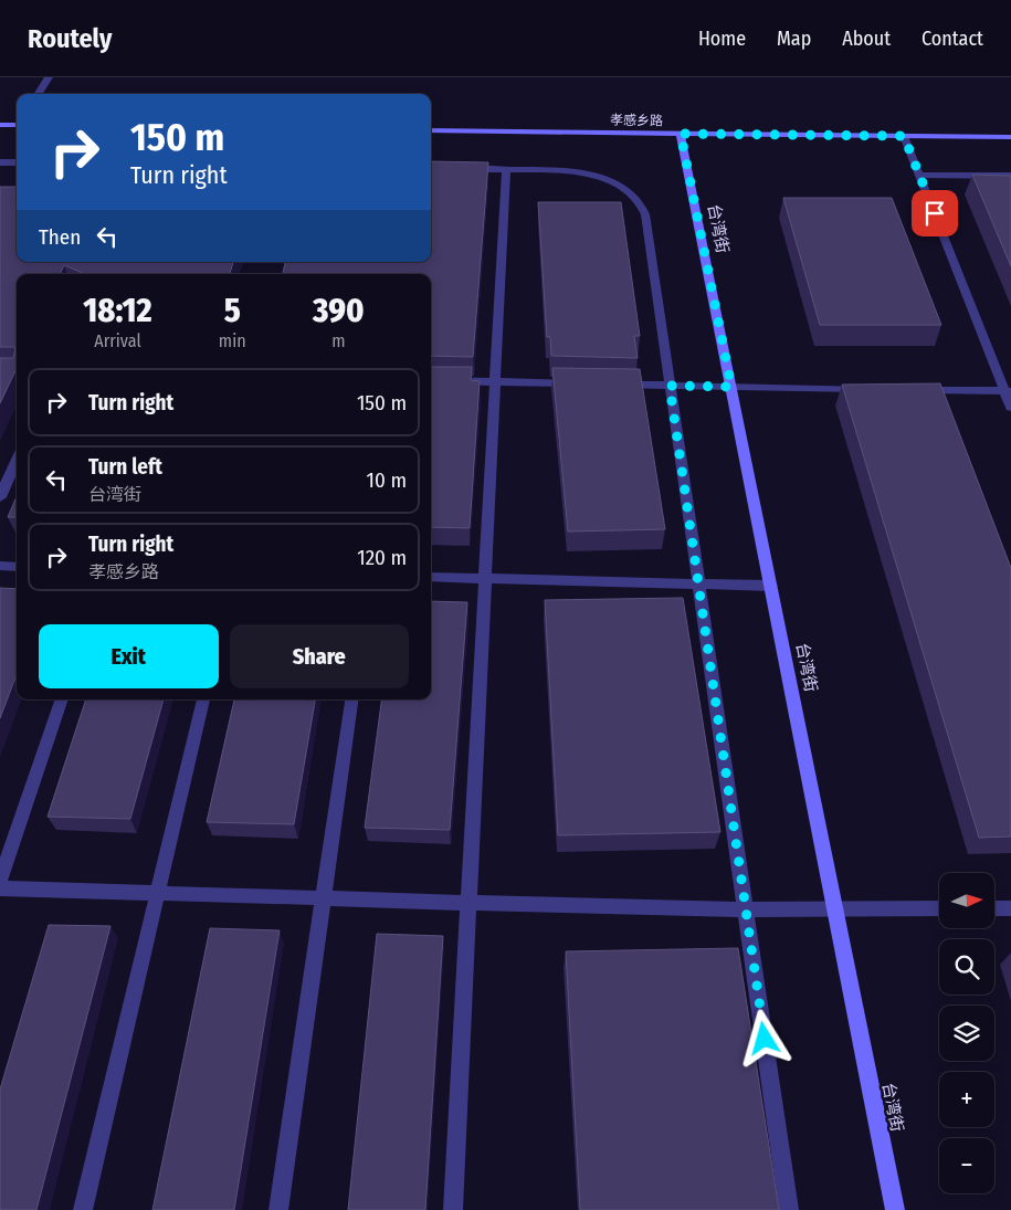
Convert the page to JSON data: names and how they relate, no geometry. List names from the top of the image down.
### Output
{
  "streets": {
    "main road": ["孝感乡路", "台湾街"]
  },
  "crossings": [
    ["孝感乡路", "台湾街"]
  ],
  "north": "right",
  "page": {
    "header": "Routely",
    "nav": [
      "Home",
      "Map",
      "About",
      "Contact"
    ],
    "turn": ["150 m", "Turn right"],
    "then": "Then",
    "eta": [
      "18:12",
      "Arrival",
      "5",
      "min",
      "390",
      "m"
    ],
    "list": [
      {
        "name": "Turn right",
        "value": "150 m"
      },
      {
        "name": "Turn left",
        "note": "台湾街",
        "value": "10 m"
      },
      {
        "name": "Turn right",
        "note": "孝感乡路",
        "value": "120 m"
      }
    ],
    "buttons": ["Exit", "Share"],
    "map_buttons": ["+", "−"]
  }
}
